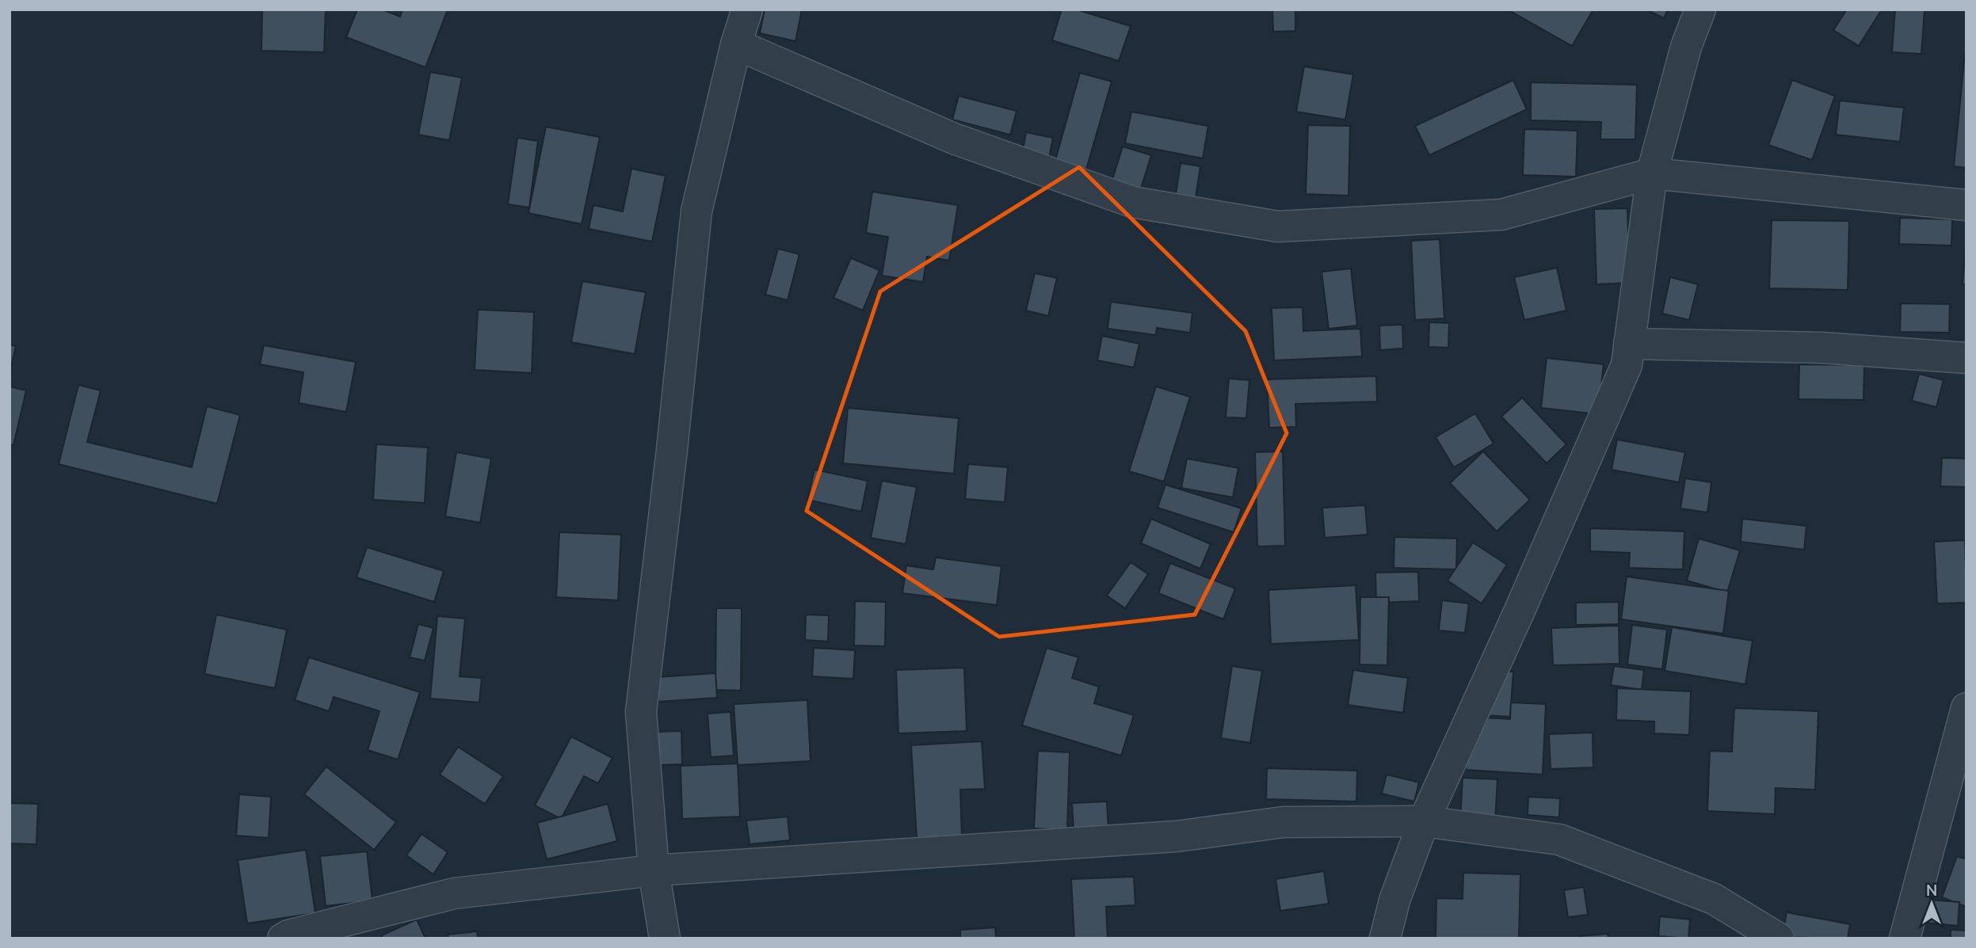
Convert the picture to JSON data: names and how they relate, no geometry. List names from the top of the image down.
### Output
{
  "north": "top"
}
